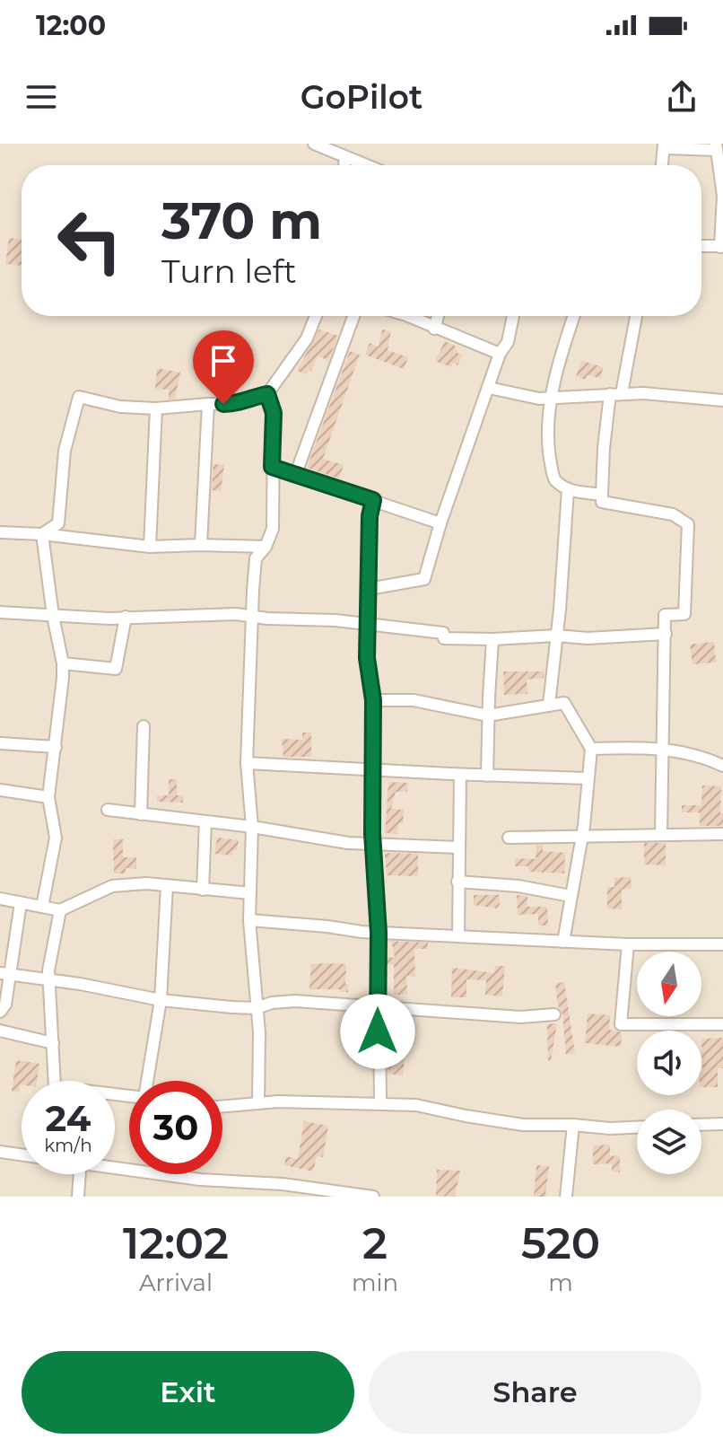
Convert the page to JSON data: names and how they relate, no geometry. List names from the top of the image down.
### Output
{
  "north": "bottom",
  "page": {
    "status": "12:00",
    "header": "GoPilot",
    "turn": ["370 m", "Turn left"],
    "speed": "24 km/h",
    "limit": "30",
    "eta": [
      "12:02",
      "Arrival",
      "2",
      "min",
      "520",
      "m"
    ],
    "buttons": ["Exit", "Share"]
  }
}
